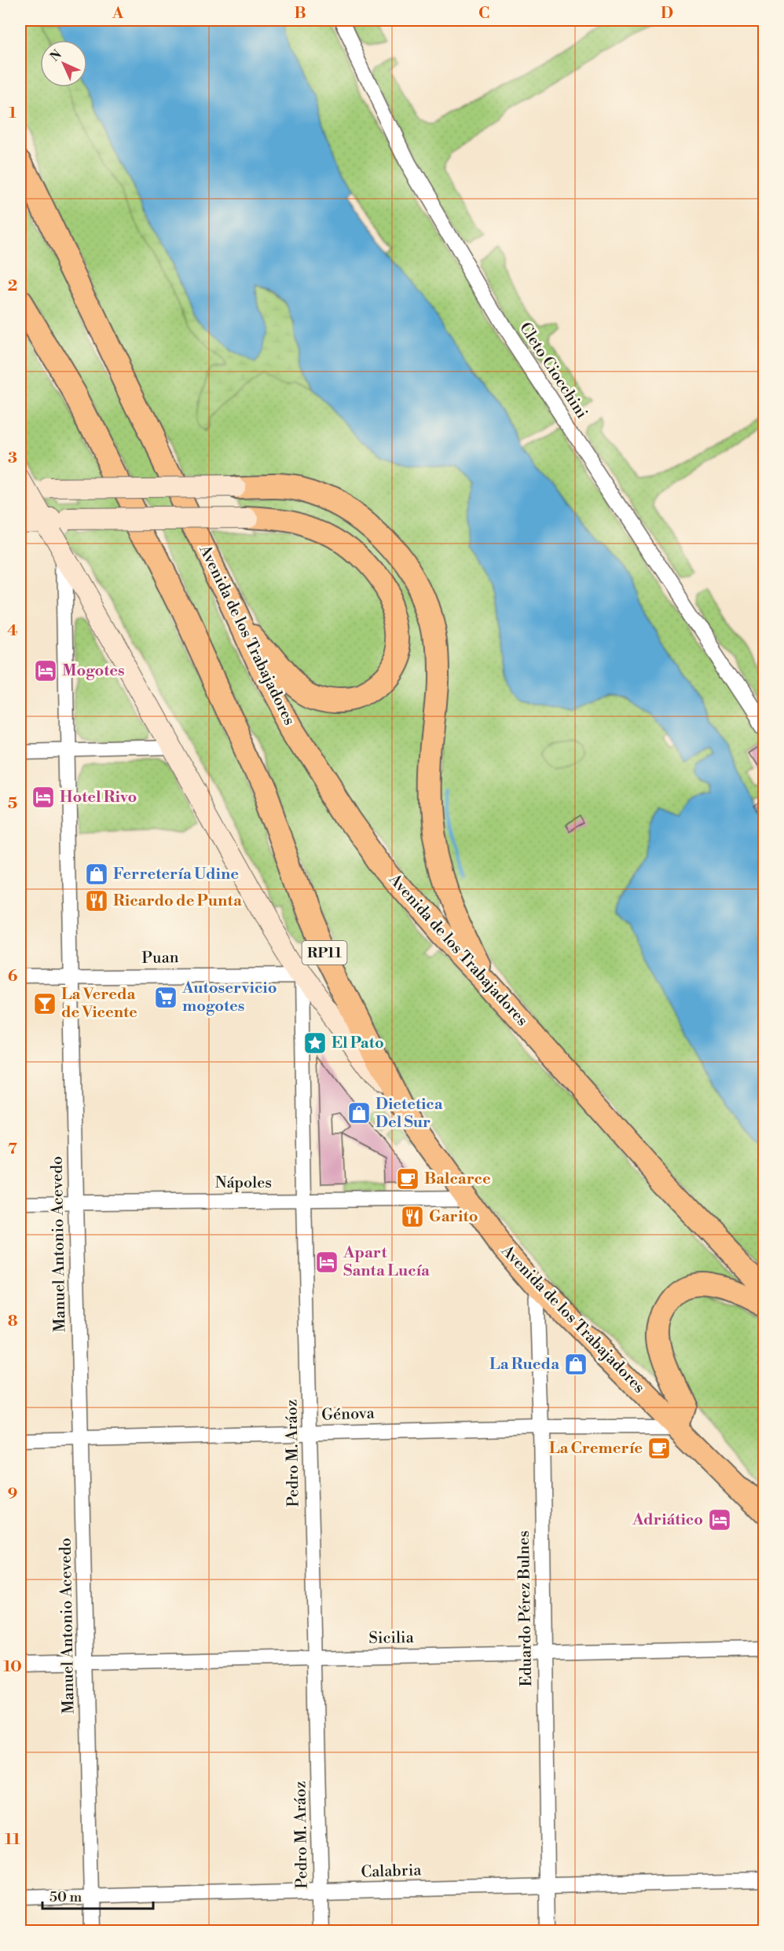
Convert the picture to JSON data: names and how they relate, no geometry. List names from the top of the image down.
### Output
{
  "streets": {
    "main road": ["Avenida de los Trabajadores", "RP11"],
    "street": [
      "Cleto Ciocchini",
      "Puan",
      "Nápoles",
      "Manuel Antonio Acevedo",
      "Génova",
      "Pedro M. Aráoz",
      "Eduardo Pérez Bulnes",
      "Sicilia",
      "Calabria"
    ]
  },
  "crossings": [
    ["Avenida de los Trabajadores", "Puan"],
    ["Avenida de los Trabajadores", "Nápoles"],
    ["Avenida de los Trabajadores", "Manuel Antonio Acevedo"],
    ["Avenida de los Trabajadores", "Génova"],
    ["Avenida de los Trabajadores", "Pedro M. Aráoz"],
    ["Avenida de los Trabajadores", "Eduardo Pérez Bulnes"],
    ["Puan", "Manuel Antonio Acevedo"],
    ["Puan", "Pedro M. Aráoz"],
    ["Nápoles", "Manuel Antonio Acevedo"],
    ["Nápoles", "Pedro M. Aráoz"],
    ["Manuel Antonio Acevedo", "Génova"],
    ["Manuel Antonio Acevedo", "Sicilia"],
    ["Manuel Antonio Acevedo", "Calabria"],
    ["Génova", "Pedro M. Aráoz"],
    ["Génova", "Eduardo Pérez Bulnes"],
    ["Pedro M. Aráoz", "Sicilia"],
    ["Pedro M. Aráoz", "Calabria"],
    ["Eduardo Pérez Bulnes", "Sicilia"],
    ["Eduardo Pérez Bulnes", "Calabria"]
  ],
  "places": {
    "hotel": [
      "Mogotes",
      "Hotel Rivo",
      "Apart Santa Lucía",
      "Adriático"
    ],
    "shop": ["Ferretería Udine", "Dietetica Del Sur", "La Rueda"],
    "restaurant": ["Ricardo de Punta", "Garito"],
    "supermarket": ["Autoservicio mogotes"],
    "bar": ["La Vereda de Vicente"],
    "place": ["El Pato"],
    "cafe": ["Balcarce", "La Cremeríe"]
  },
  "scale_bar": "50 m",
  "north": "top left",
  "grid": {
    "columns": [
      "A",
      "B",
      "C",
      "D"
    ],
    "rows": [
      "1",
      "2",
      "3",
      "4",
      "5",
      "6",
      "7",
      "8",
      "9",
      "10",
      "11"
    ]
  }
}
